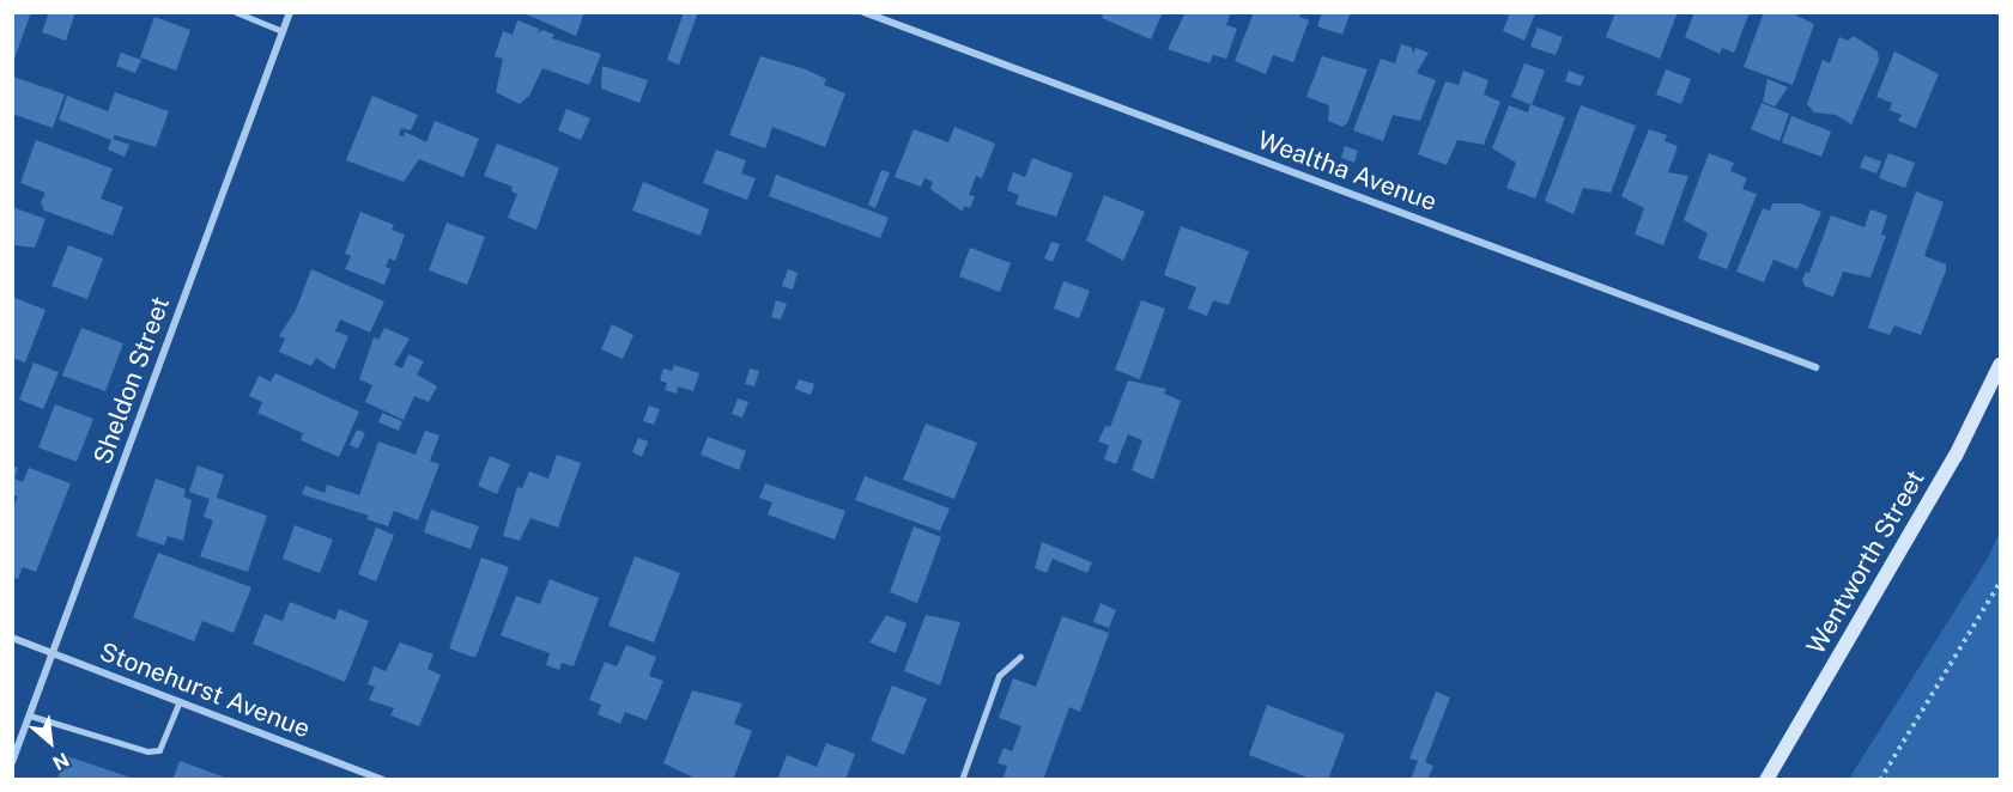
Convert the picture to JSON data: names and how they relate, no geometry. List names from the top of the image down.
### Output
{
  "streets": {
    "main road": ["Wentworth Street"],
    "street": ["Wealtha Avenue", "Sheldon Street", "Stonehurst Avenue"]
  },
  "crossings": [
    ["Sheldon Street", "Stonehurst Avenue"]
  ],
  "north": "bottom right"
}
